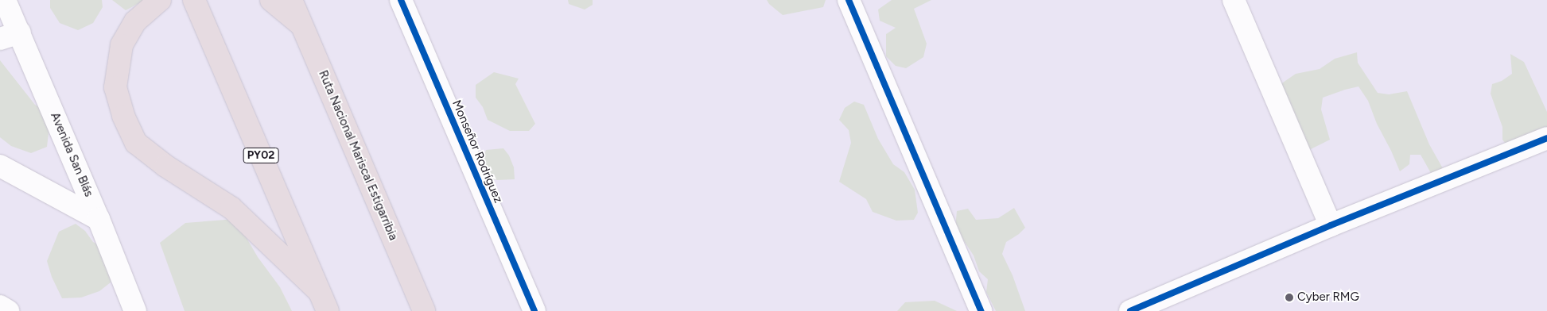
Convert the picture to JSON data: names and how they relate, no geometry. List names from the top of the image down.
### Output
{
  "streets": {
    "highway": ["PY02", "Ruta Nacional Mariscal Estigarribia"],
    "street": ["Monseñor Rodríguez", "Avenida San Blás"]
  },
  "places": ["Cyber RMG"]
}
